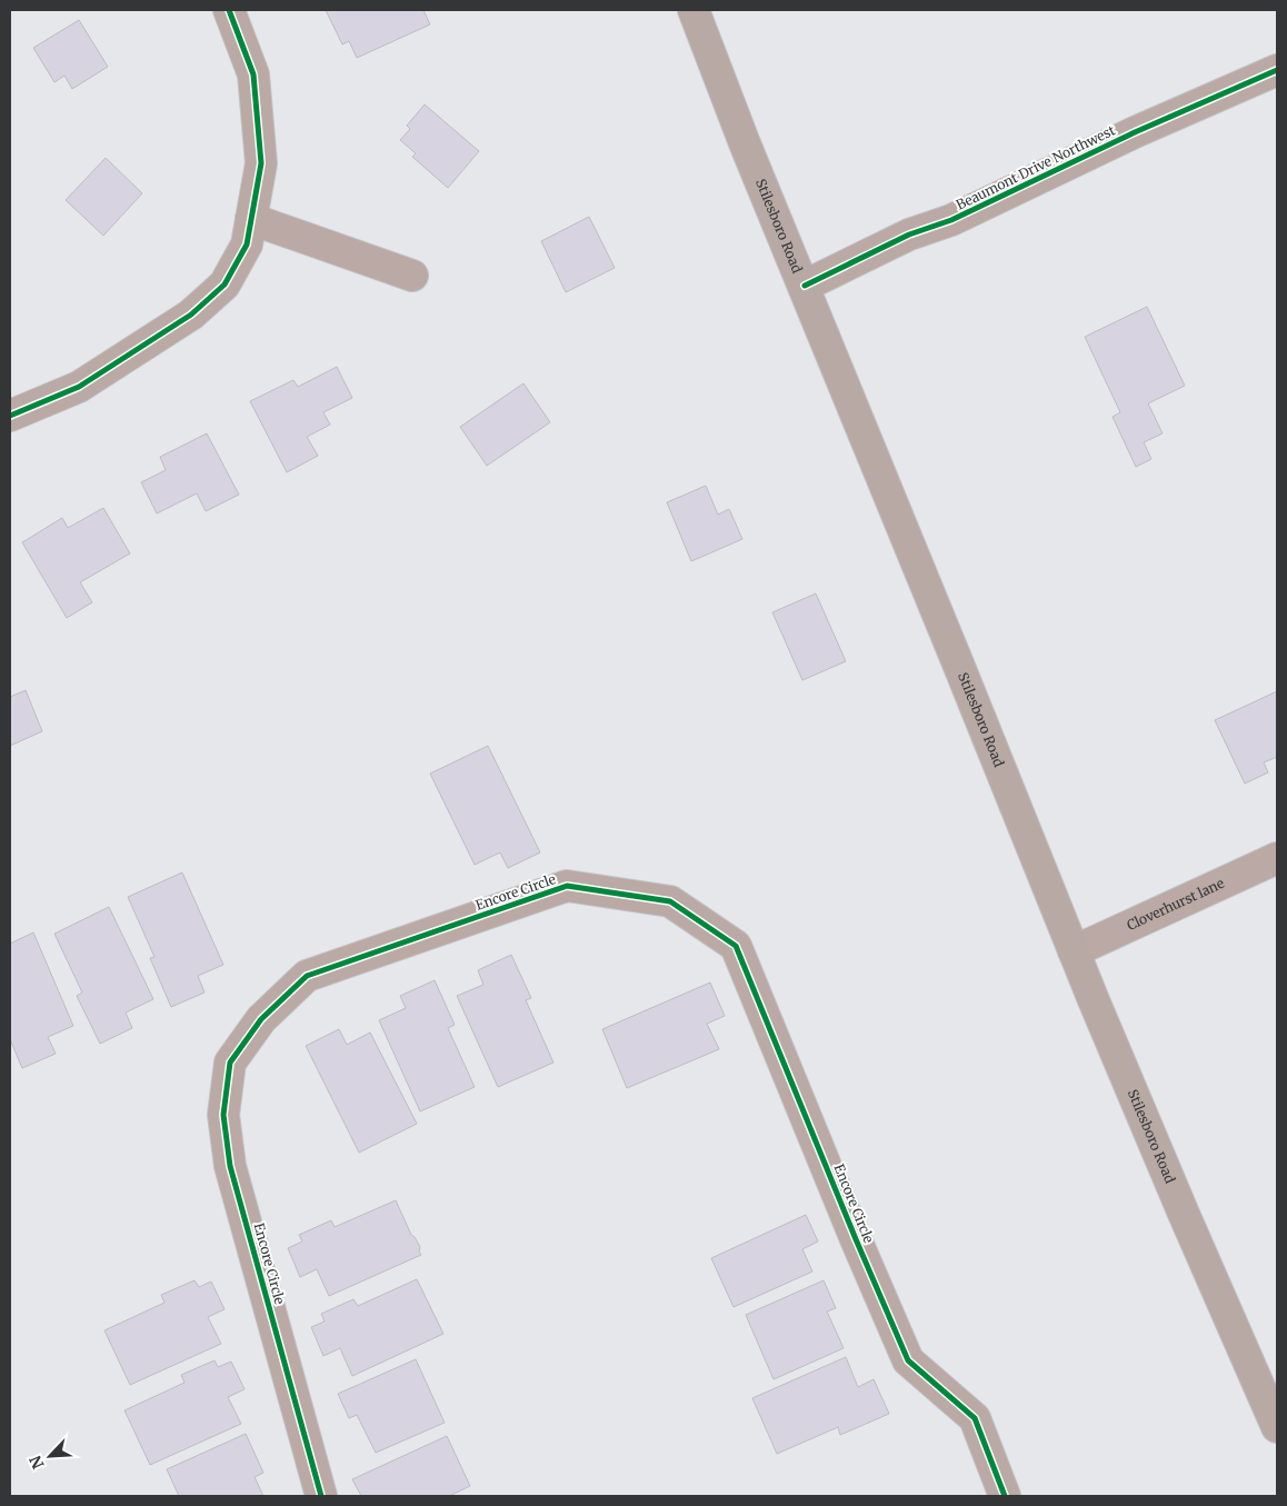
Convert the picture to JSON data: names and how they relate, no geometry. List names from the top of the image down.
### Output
{
  "streets": {
    "main road": ["Stilesboro Road"],
    "street": ["Beaumont Drive Northwest", "Encore Circle", "Cloverhurst lane"]
  },
  "crossings": [
    ["Beaumont Drive Northwest", "Stilesboro Road"],
    ["Stilesboro Road", "Cloverhurst lane"]
  ],
  "north": "bottom left"
}
